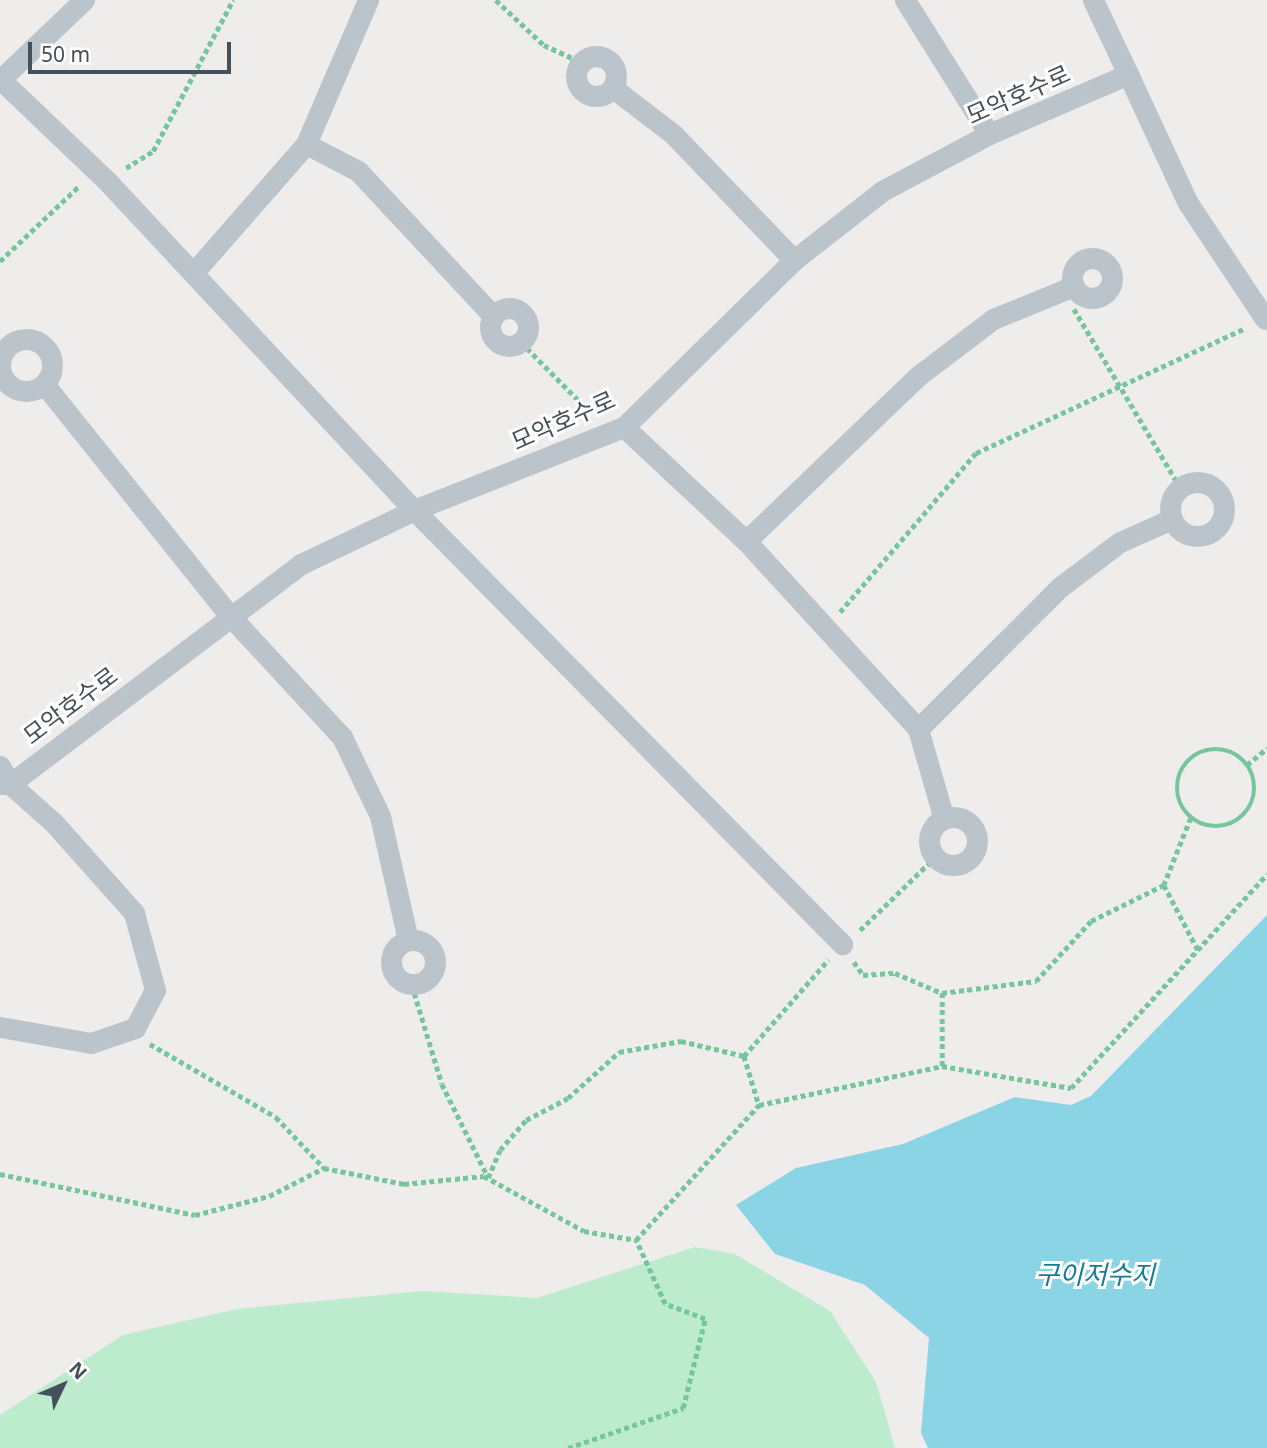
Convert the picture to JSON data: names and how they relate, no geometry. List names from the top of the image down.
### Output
{
  "streets": {
    "street": ["모악호수로"]
  },
  "water": ["구이저수지"],
  "scale_bar": "50 m",
  "north": "top right"
}
